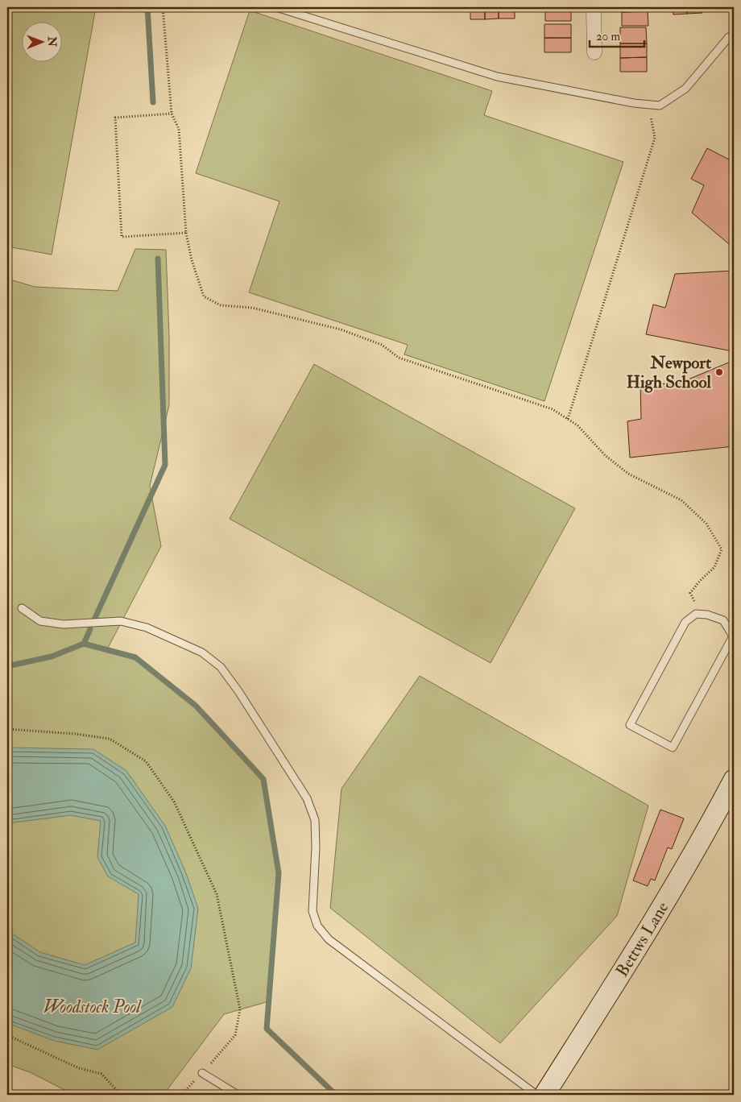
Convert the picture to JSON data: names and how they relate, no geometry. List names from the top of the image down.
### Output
{
  "streets": {
    "street": ["Bettws Lane"]
  },
  "water": ["Woodstock Pool"],
  "places": ["Newport High School"],
  "scale_bar": "20 m",
  "north": "right"
}
